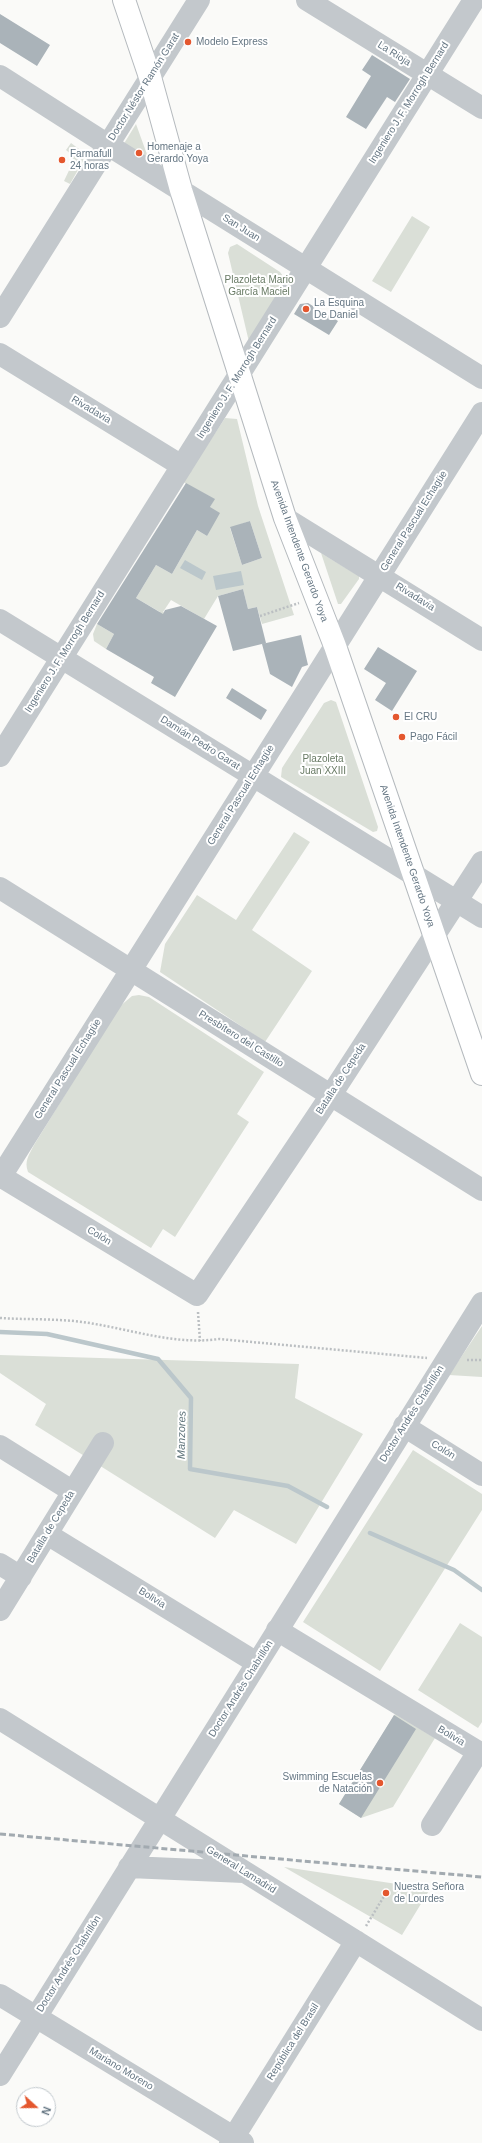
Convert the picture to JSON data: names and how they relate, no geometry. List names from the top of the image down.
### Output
{
  "streets": {
    "main road": ["Avenida Intendente Gerardo Yoya"],
    "street": [
      "La Rioja",
      "Doctor Néstor Ramón Garat",
      "Ingeniero J. F. Morrogh Bernard",
      "San Juan",
      "Rivadavia",
      "General Pascual Echagüe",
      "Damián Pedro Garat",
      "Presbítero del Castillo",
      "Batalla de Cepeda",
      "Colón",
      "Doctor Andrés Chabrillón",
      "Bolivia",
      "General Lamadrid",
      "República del Brasil",
      "Mariano Moreno"
    ]
  },
  "crossings": [
    ["La Rioja", "Ingeniero J. F. Morrogh Bernard"],
    ["Doctor Néstor Ramón Garat", "San Juan"],
    ["Doctor Néstor Ramón Garat", "Avenida Intendente Gerardo Yoya"],
    ["Ingeniero J. F. Morrogh Bernard", "San Juan"],
    ["Ingeniero J. F. Morrogh Bernard", "Rivadavia"],
    ["Ingeniero J. F. Morrogh Bernard", "Avenida Intendente Gerardo Yoya"],
    ["Ingeniero J. F. Morrogh Bernard", "Damián Pedro Garat"],
    ["San Juan", "Avenida Intendente Gerardo Yoya"],
    ["Rivadavia", "General Pascual Echagüe"],
    ["Rivadavia", "Avenida Intendente Gerardo Yoya"],
    ["General Pascual Echagüe", "Avenida Intendente Gerardo Yoya"],
    ["General Pascual Echagüe", "Damián Pedro Garat"],
    ["General Pascual Echagüe", "Presbítero del Castillo"],
    ["General Pascual Echagüe", "Colón"],
    ["Avenida Intendente Gerardo Yoya", "Damián Pedro Garat"],
    ["Avenida Intendente Gerardo Yoya", "Batalla de Cepeda"],
    ["Damián Pedro Garat", "Batalla de Cepeda"],
    ["Presbítero del Castillo", "Batalla de Cepeda"],
    ["Batalla de Cepeda", "Colón"],
    ["Batalla de Cepeda", "Bolivia"],
    ["Colón", "Doctor Andrés Chabrillón"],
    ["Doctor Andrés Chabrillón", "Bolivia"],
    ["Doctor Andrés Chabrillón", "General Lamadrid"],
    ["Doctor Andrés Chabrillón", "Mariano Moreno"],
    ["General Lamadrid", "República del Brasil"],
    ["República del Brasil", "Mariano Moreno"]
  ],
  "water": ["Manzores"],
  "parks": ["Plazoleta Mario García Maciel", "Plazoleta Juan XXIII"],
  "places": [
    "Modelo Express",
    "Homenaje a Gerardo Yoya",
    "Farmafull 24 horas",
    "La Esquina De Daniel",
    "El CRU",
    "Pago Fácil",
    "Swimming Escuelas de Natación",
    "Nuestra Señora de Lourdes"
  ],
  "north": "right"
}
